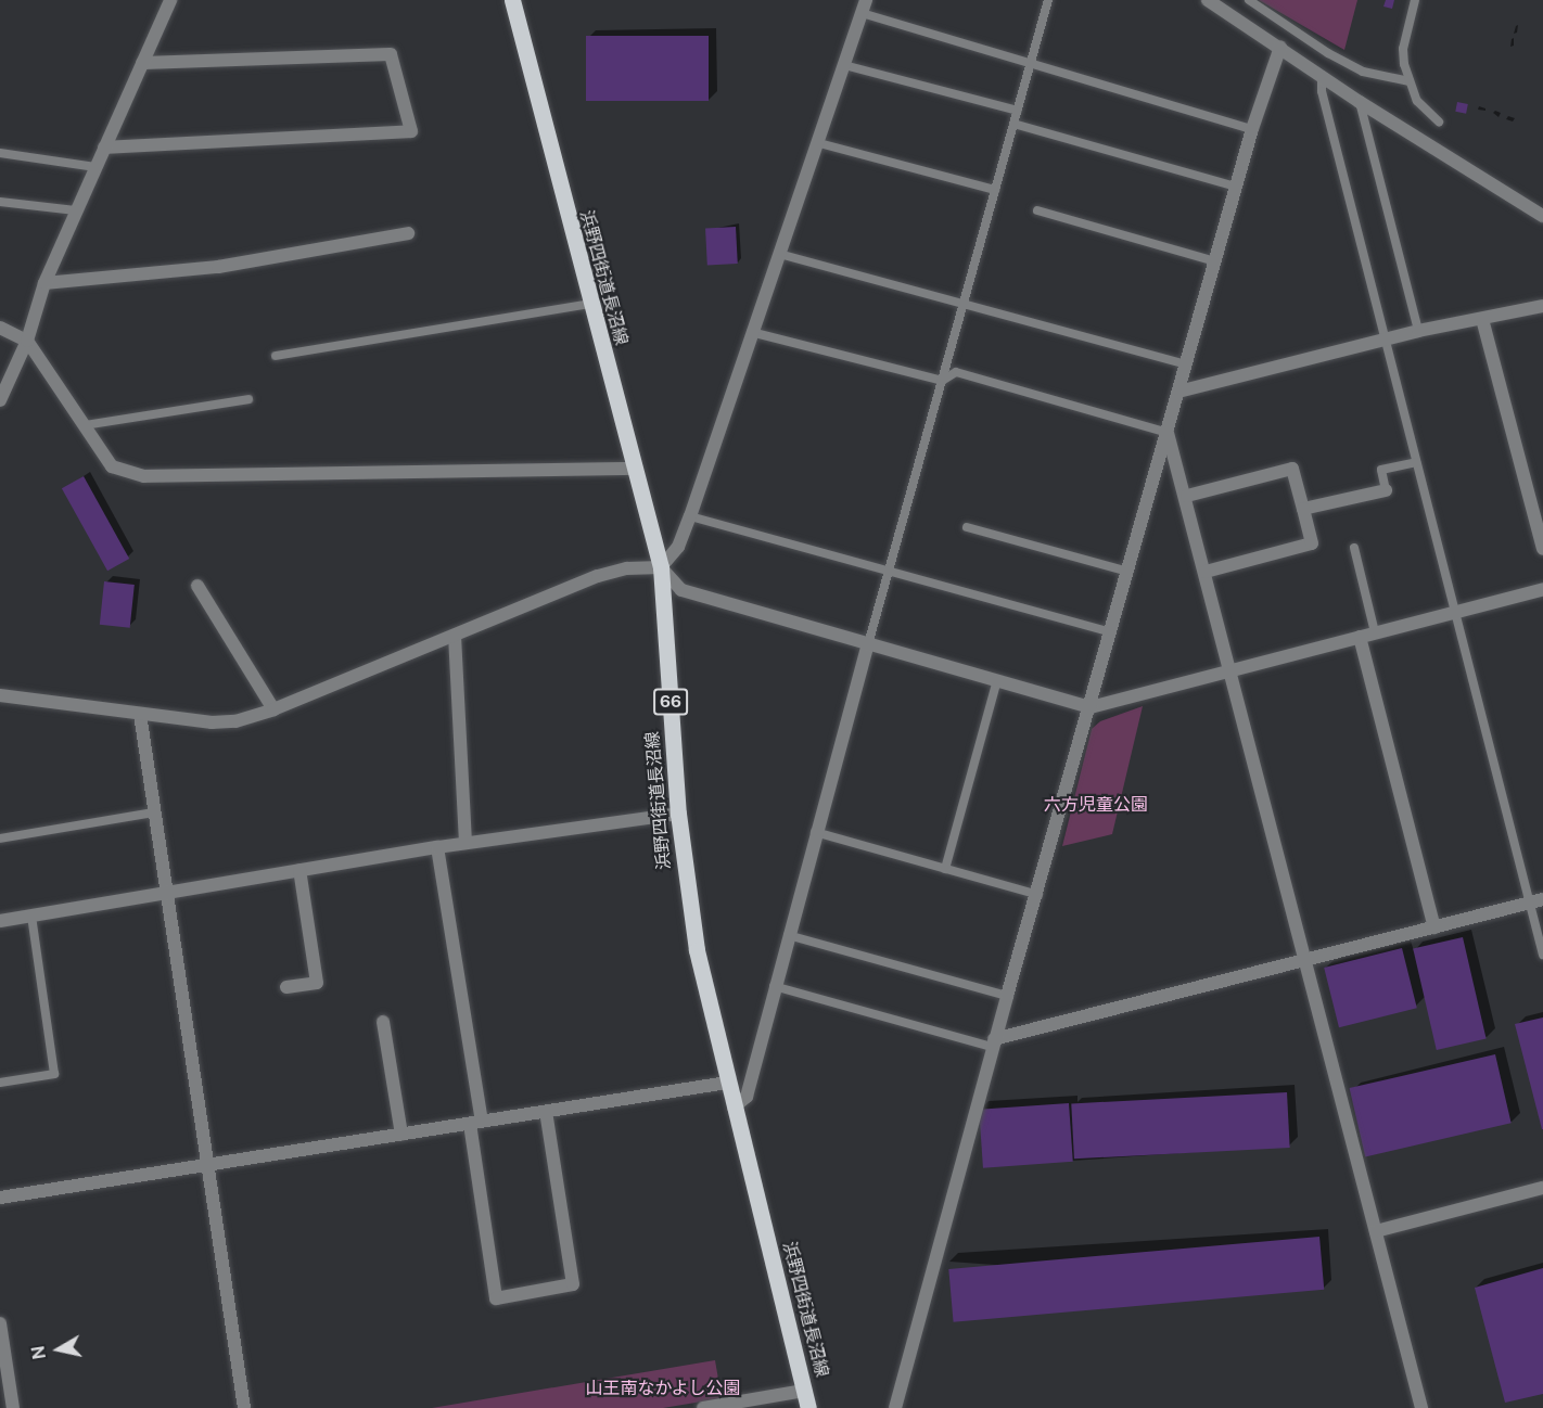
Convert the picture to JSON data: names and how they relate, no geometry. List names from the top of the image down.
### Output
{
  "streets": {
    "main road": ["浜野四街道長沼線", "66"]
  },
  "parks": ["六方児童公園", "山王南なかよし公園"],
  "north": "left"
}
